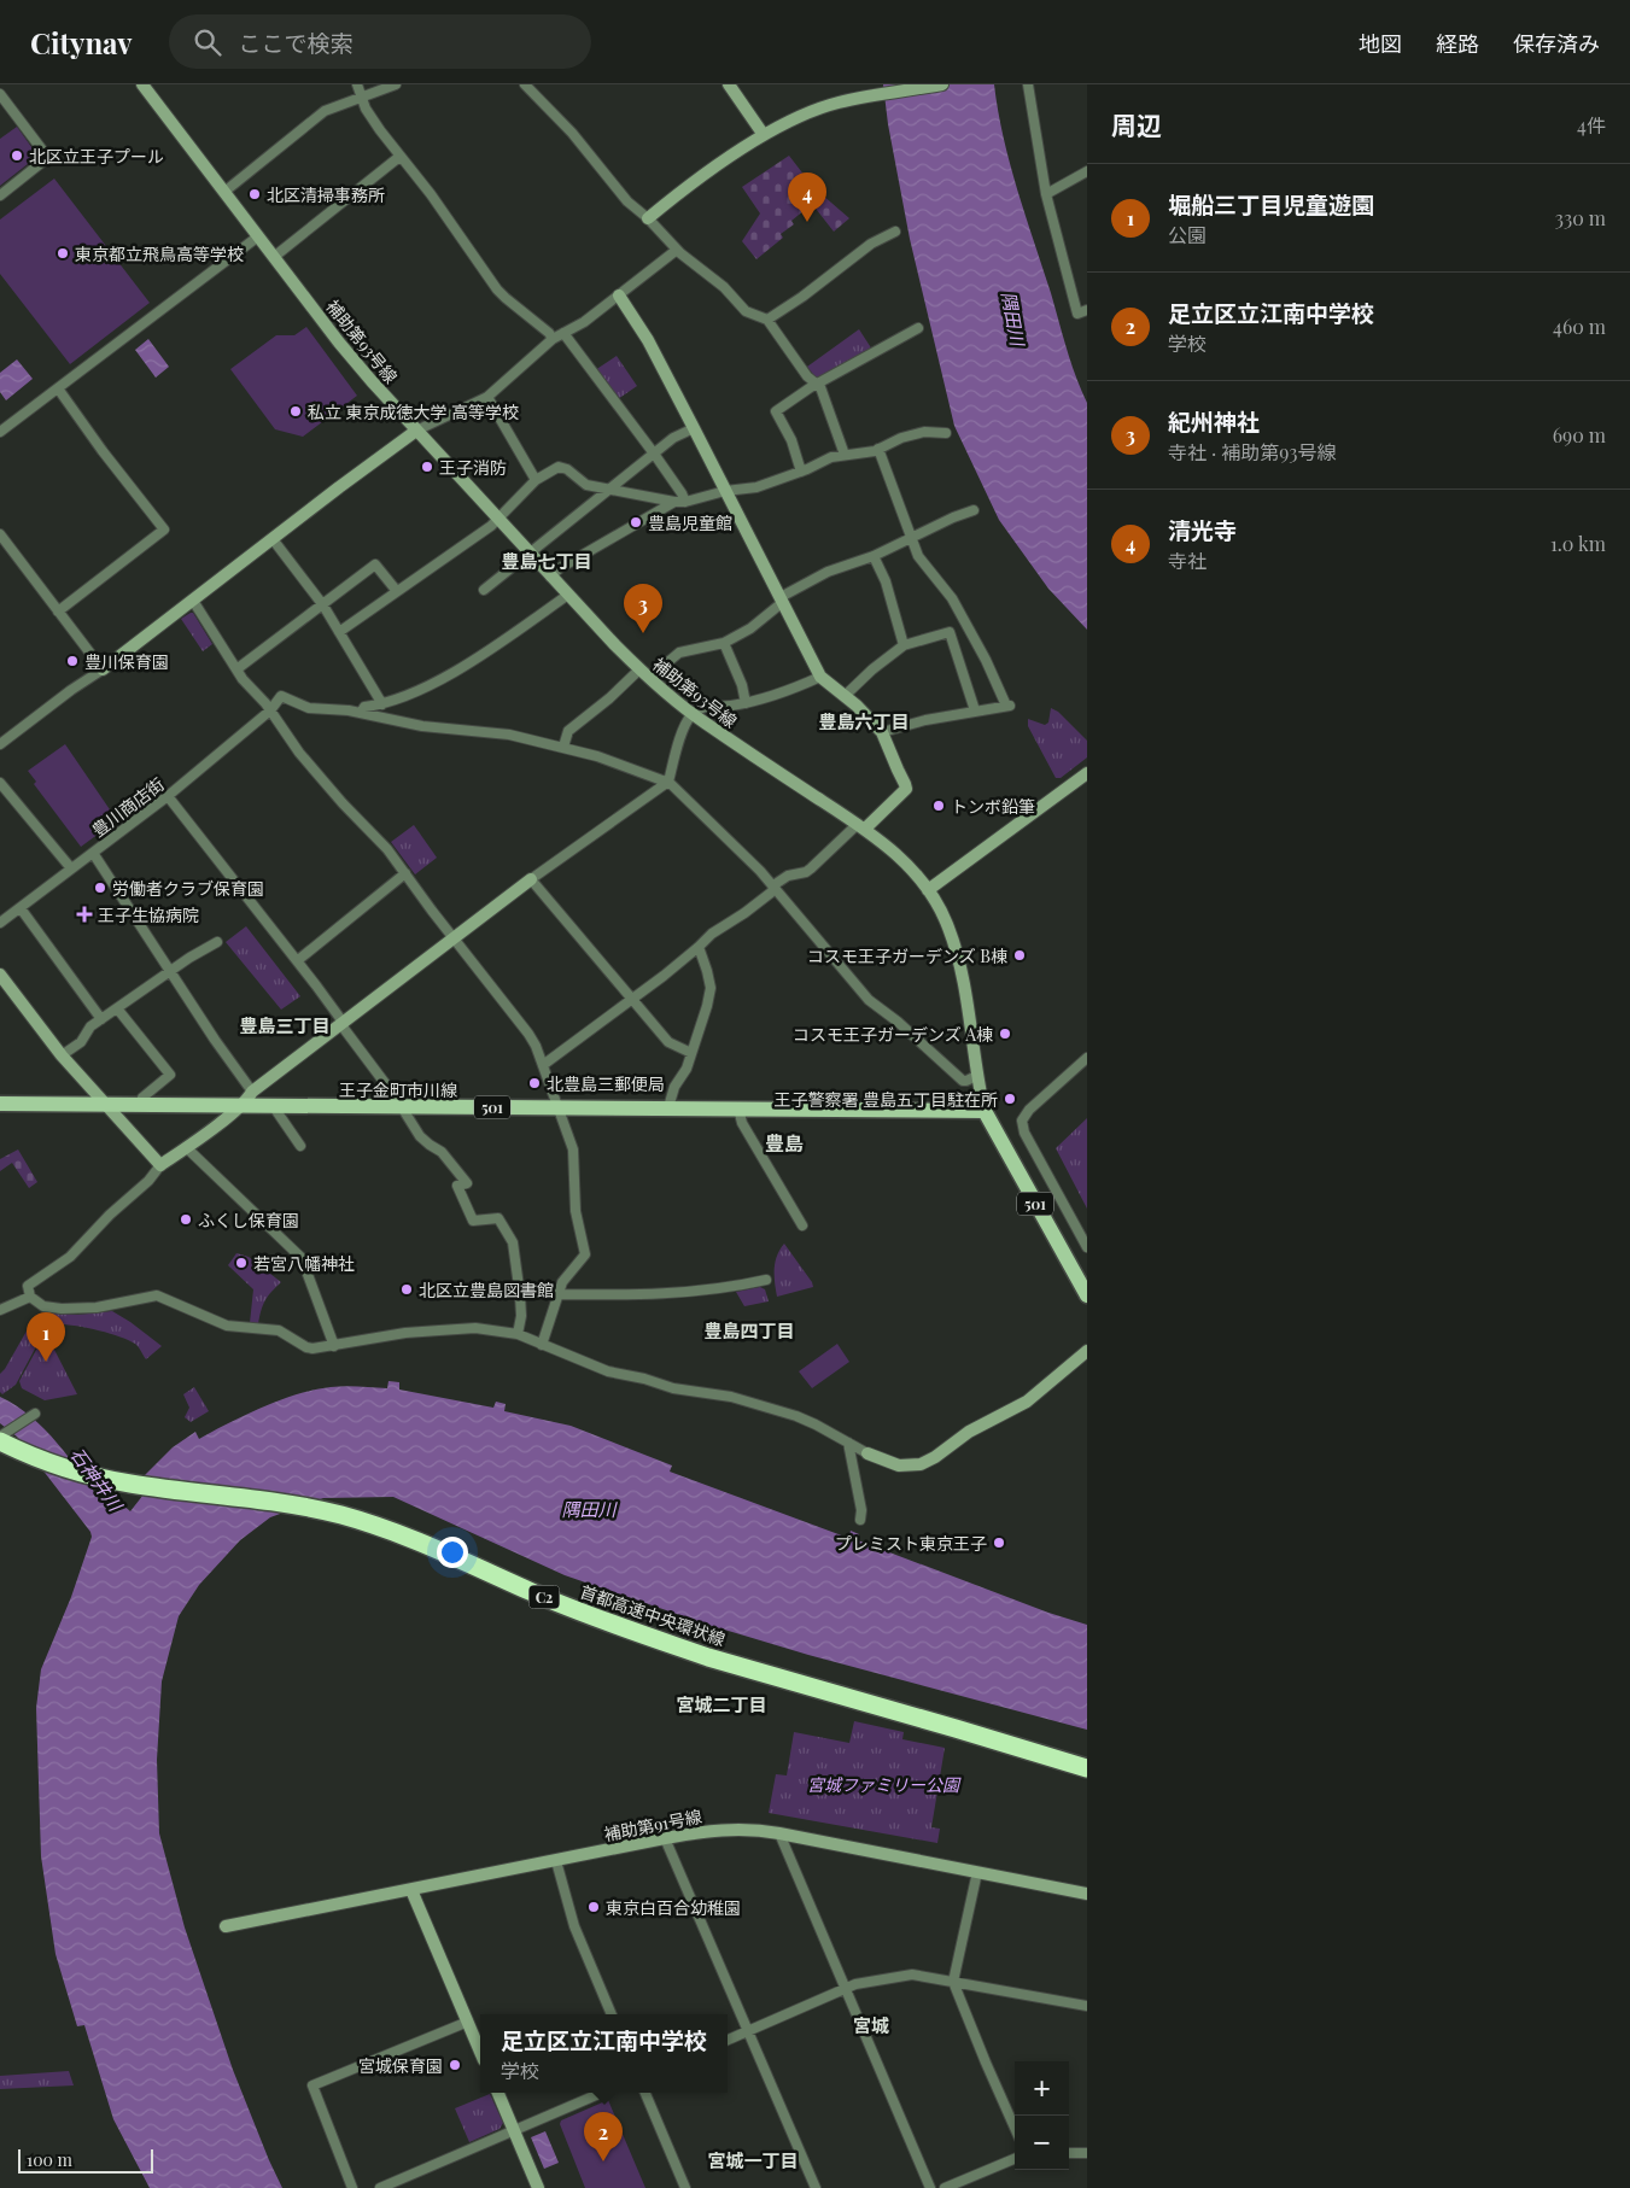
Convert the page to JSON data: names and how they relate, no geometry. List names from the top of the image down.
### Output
{
  "streets": {
    "highway": ["C2", "首都高速中央環状線"],
    "main road": ["王子金町市川線", "501"],
    "street": ["補助第93号線", "豊川商店街", "補助第91号線"]
  },
  "crossings": [
    ["補助第93号線", "王子金町市川線"],
    ["補助第93号線", "501"],
    ["王子金町市川線", "501"]
  ],
  "districts": [
    "豊島七丁目",
    "豊島六丁目",
    "豊島三丁目",
    "豊島",
    "豊島四丁目",
    "宮城二丁目",
    "宮城",
    "宮城一丁目"
  ],
  "water": ["隅田川", "石神井川"],
  "parks": ["宮城ファミリー公園"],
  "places": {
    "other": [
      "北区立王子プール",
      "北区清掃事務所",
      "東京都立飛鳥高等学校",
      "私立 東京成徳大学 高等学校",
      "王子消防",
      "豊島児童館",
      "豊川保育園",
      "トンボ鉛筆",
      "労働者クラブ保育園",
      "コスモ王子ガーデンズ B棟",
      "コスモ王子ガーデンズ A棟",
      "北豊島三郵便局",
      "王子警察署 豊島五丁目駐在所",
      "ふくし保育園",
      "若宮八幡神社",
      "北区立豊島図書館",
      "プレミスト東京王子",
      "東京白百合幼稚園",
      "宮城保育園"
    ],
    "health": ["王子生協病院"]
  },
  "scale_bar": "100 m",
  "page": {
    "header": "Citynav",
    "search": "ここで検索",
    "nav": ["地図", "経路", "保存済み"],
    "heading": ["周辺", "4件"],
    "list": [
      {
        "mark": "1",
        "name": "堀船三丁目児童遊園",
        "note": "公園",
        "value": "330 m"
      },
      {
        "mark": "2",
        "name": "足立区立江南中学校",
        "note": "学校",
        "value": "460 m"
      },
      {
        "mark": "3",
        "name": "紀州神社",
        "note": "寺社 · 補助第93号線",
        "value": "690 m"
      },
      {
        "mark": "4",
        "name": "清光寺",
        "note": "寺社",
        "value": "1.0 km"
      }
    ],
    "pins": [
      "4",
      "3",
      "1",
      "2"
    ],
    "popup": ["足立区立江南中学校", "学校"],
    "map_buttons": ["+", "−"],
    "scale": "100 m"
  }
}
